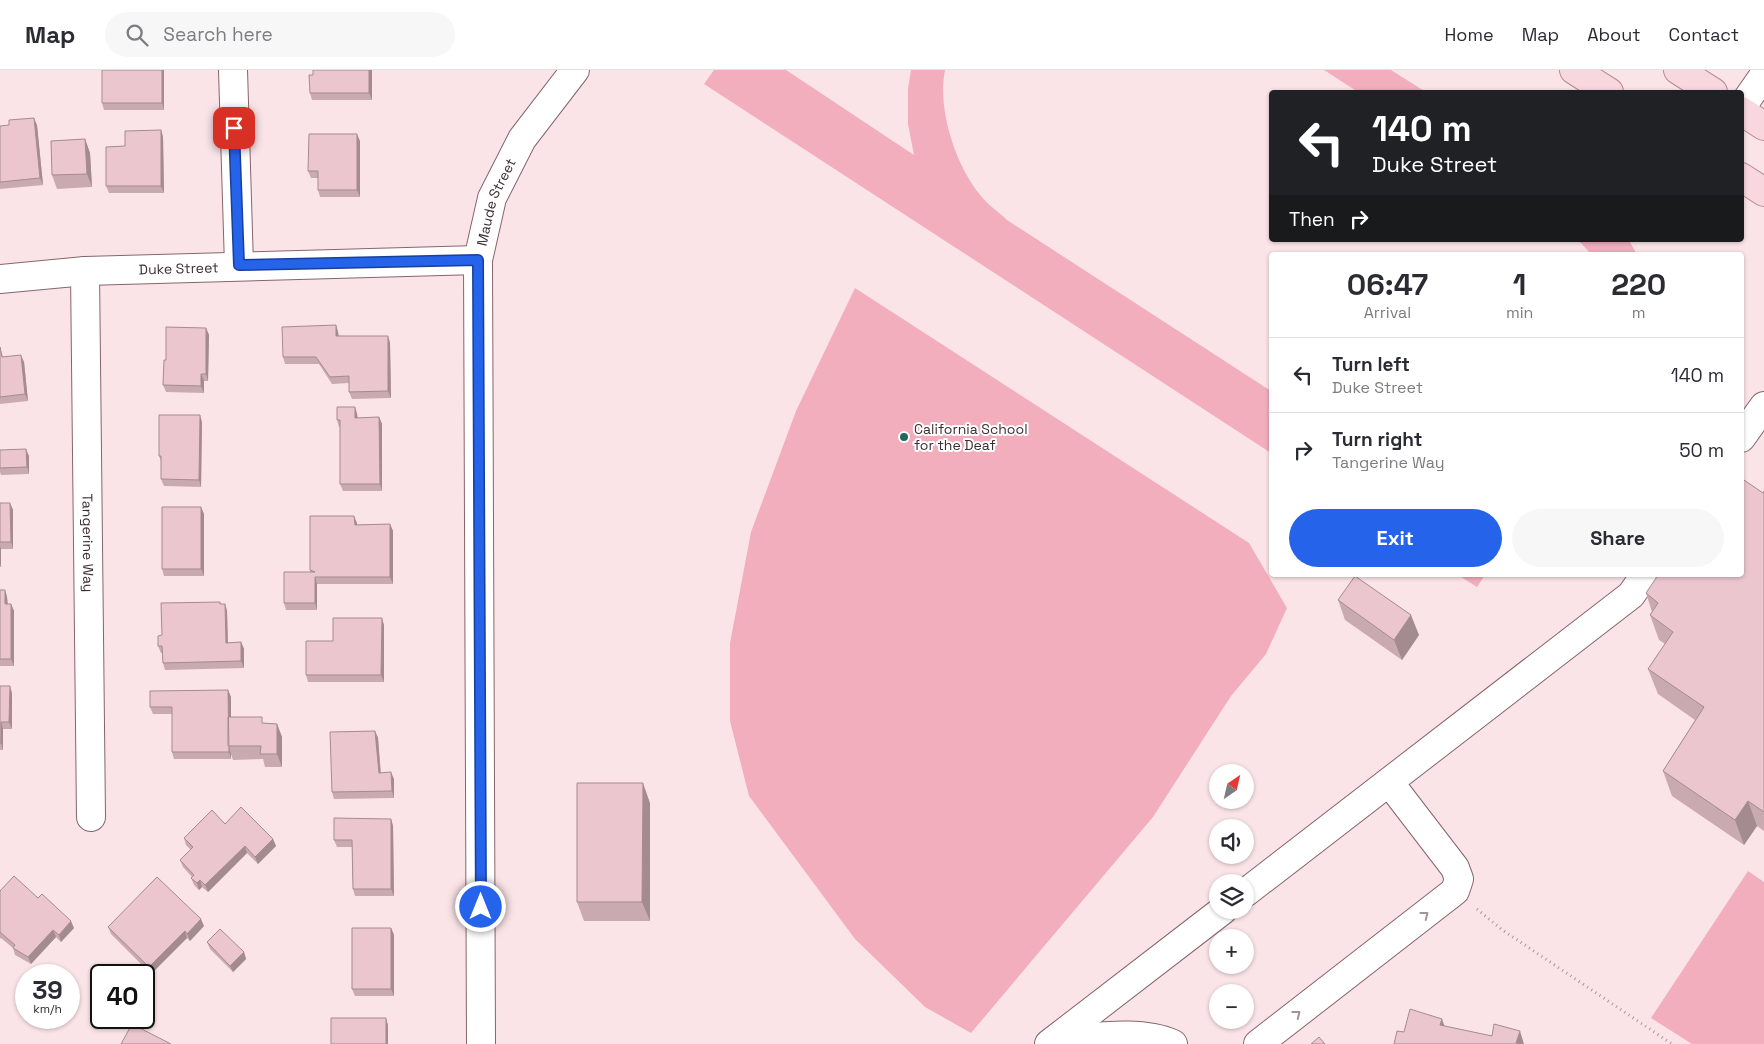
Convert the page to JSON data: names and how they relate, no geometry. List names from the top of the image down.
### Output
{
  "streets": {
    "street": ["Maude Street", "Duke Street", "Tangerine Way"]
  },
  "crossings": [
    ["Maude Street", "Duke Street"],
    ["Duke Street", "Tangerine Way"]
  ],
  "places": ["California School for the Deaf"],
  "north": "top right",
  "page": {
    "header": "Map",
    "search": "Search here",
    "nav": [
      "Home",
      "Map",
      "About",
      "Contact"
    ],
    "turn": ["140 m", "Duke Street"],
    "then": "Then",
    "eta": [
      "06:47",
      "Arrival",
      "1",
      "min",
      "220",
      "m"
    ],
    "list": [
      {
        "name": "Turn left",
        "note": "Duke Street",
        "value": "140 m"
      },
      {
        "name": "Turn right",
        "note": "Tangerine Way",
        "value": "50 m"
      }
    ],
    "buttons": ["Exit", "Share"],
    "map_buttons": ["+", "−"],
    "speed": "39 km/h",
    "limit": "40"
  }
}
